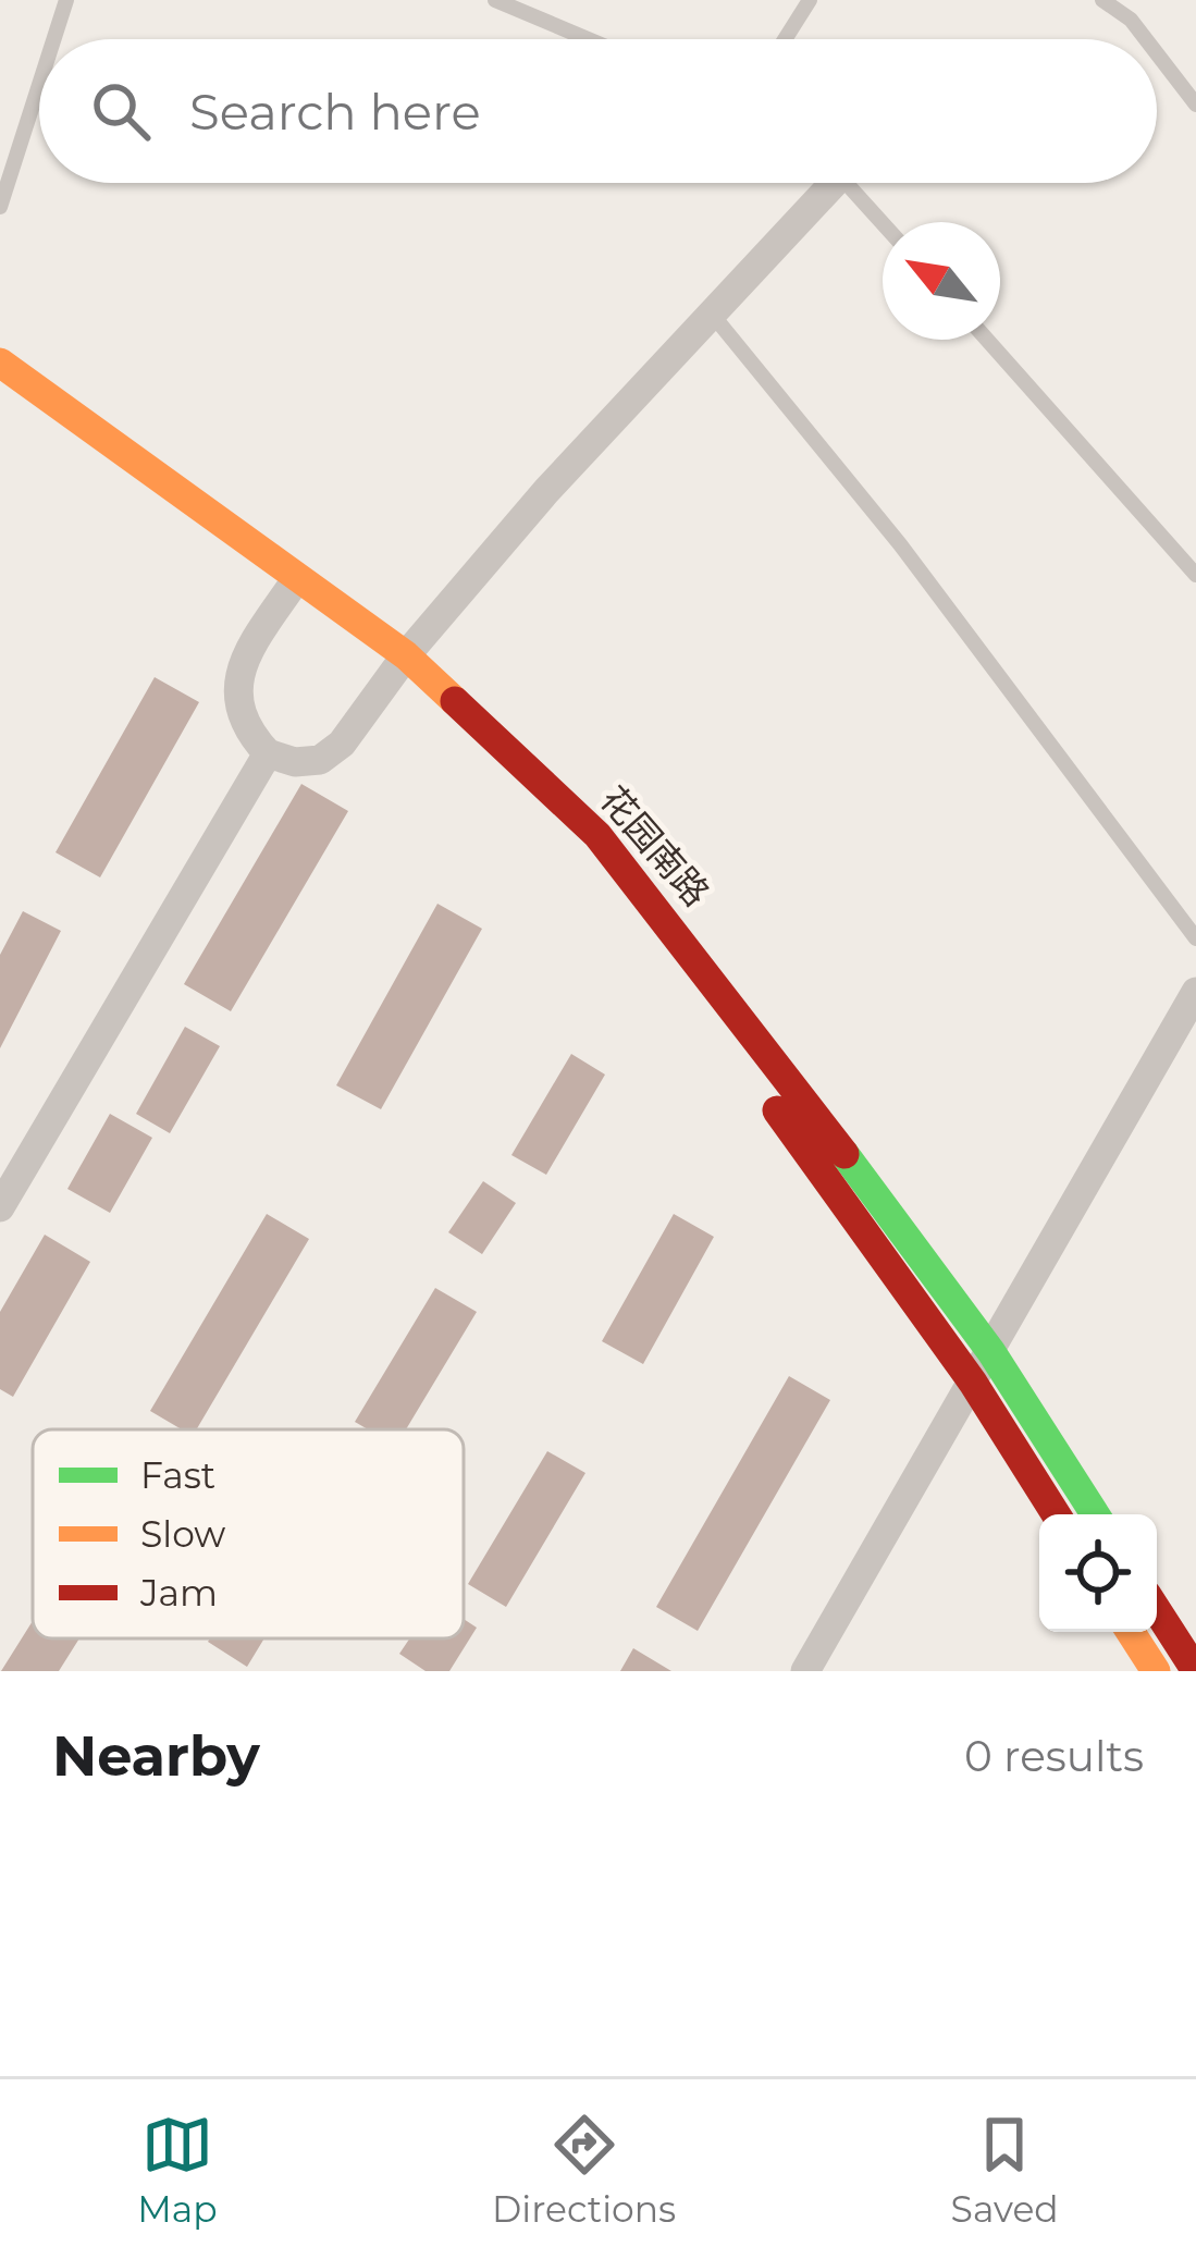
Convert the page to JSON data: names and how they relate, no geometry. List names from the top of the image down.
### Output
{
  "streets": {
    "street": ["花园南路"]
  },
  "legend": ["Fast", "Slow", "Jam"],
  "north": "top left",
  "page": {
    "search": "Search here",
    "heading": ["Nearby", "0 results"],
    "nav": ["Map", "Directions", "Saved"]
  }
}
